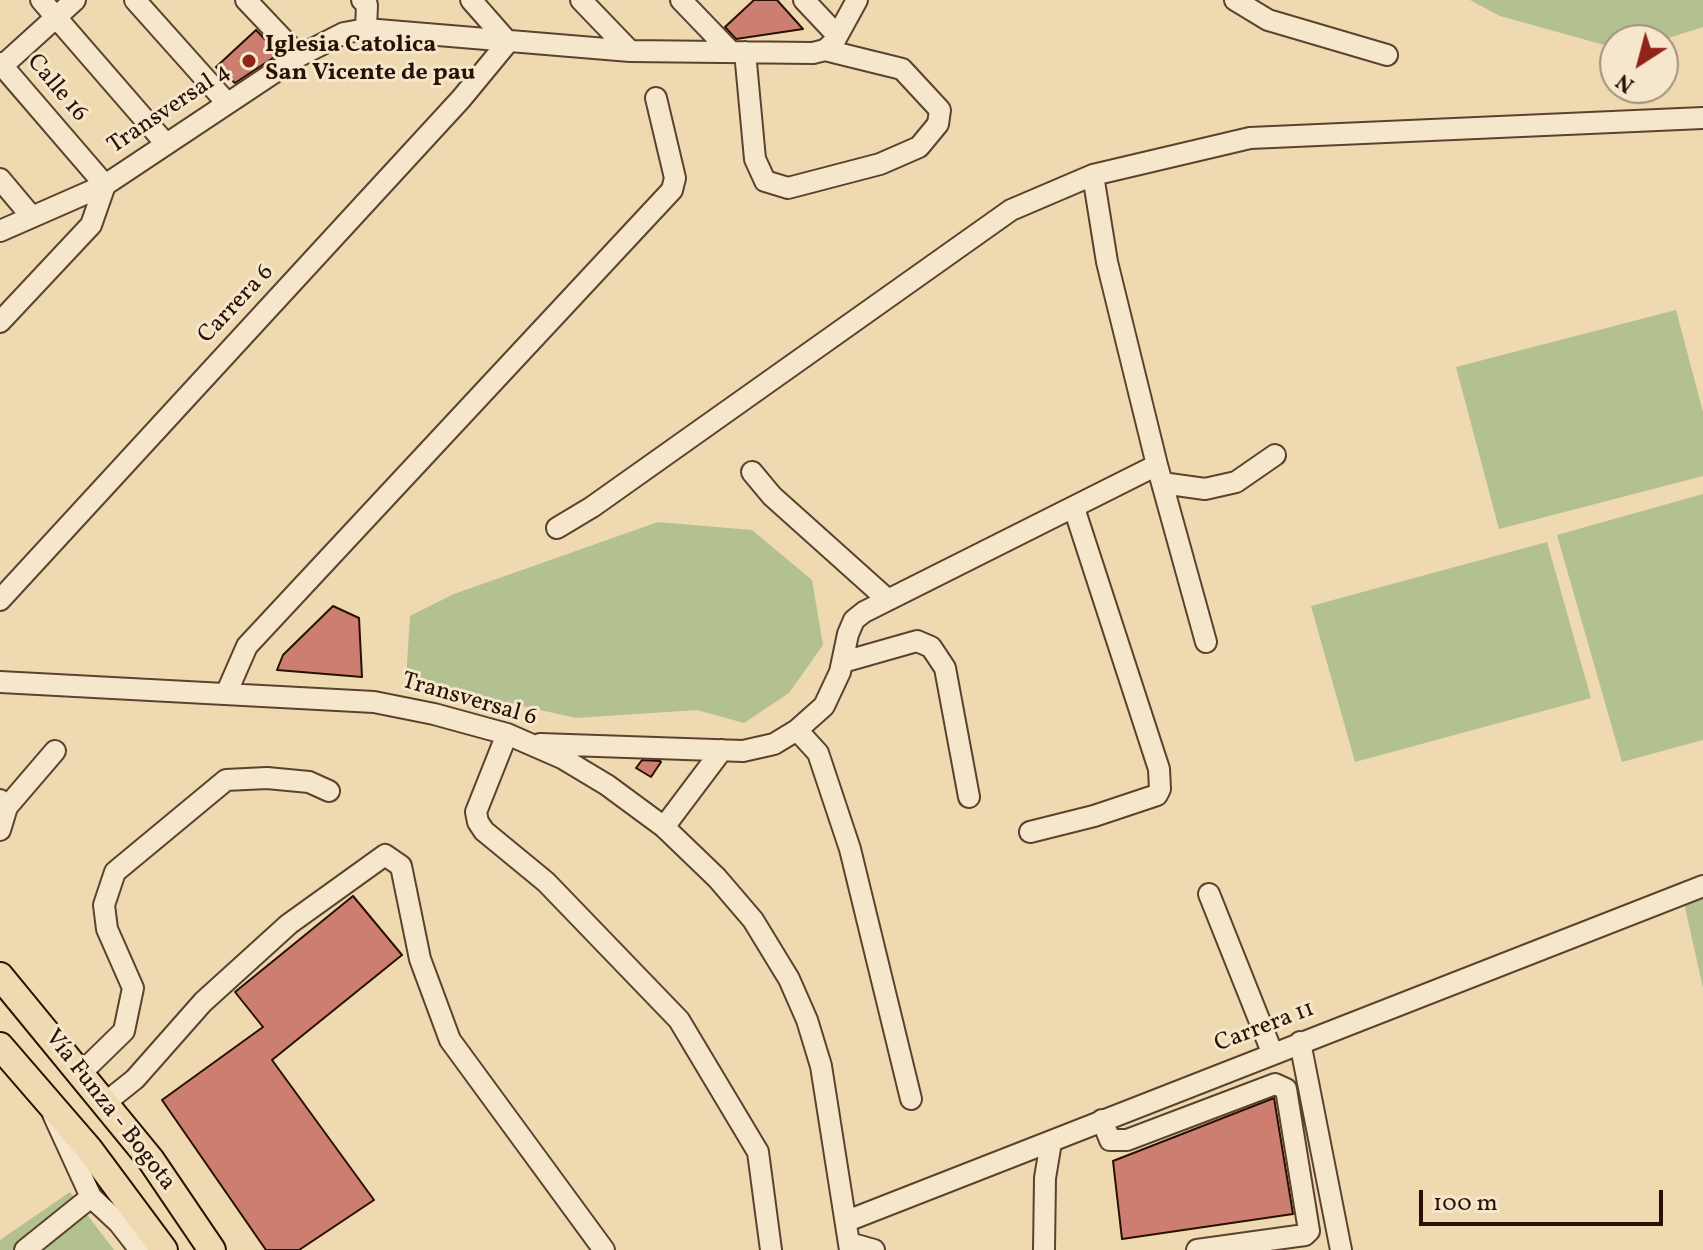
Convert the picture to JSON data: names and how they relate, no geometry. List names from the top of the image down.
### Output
{
  "streets": {
    "main road": ["Vía Funza - Bogota"],
    "street": [
      "Calle 16",
      "Transversal 4",
      "Carrera 6",
      "Transversal 6",
      "Carrera 11"
    ]
  },
  "crossings": [
    ["Calle 16", "Transversal 4"],
    ["Transversal 4", "Carrera 6"],
    ["Transversal 6", "Carrera 11"]
  ],
  "places": ["Iglesia Catolica San Vicente de pau"],
  "scale_bar": "100 m",
  "north": "bottom left"
}
